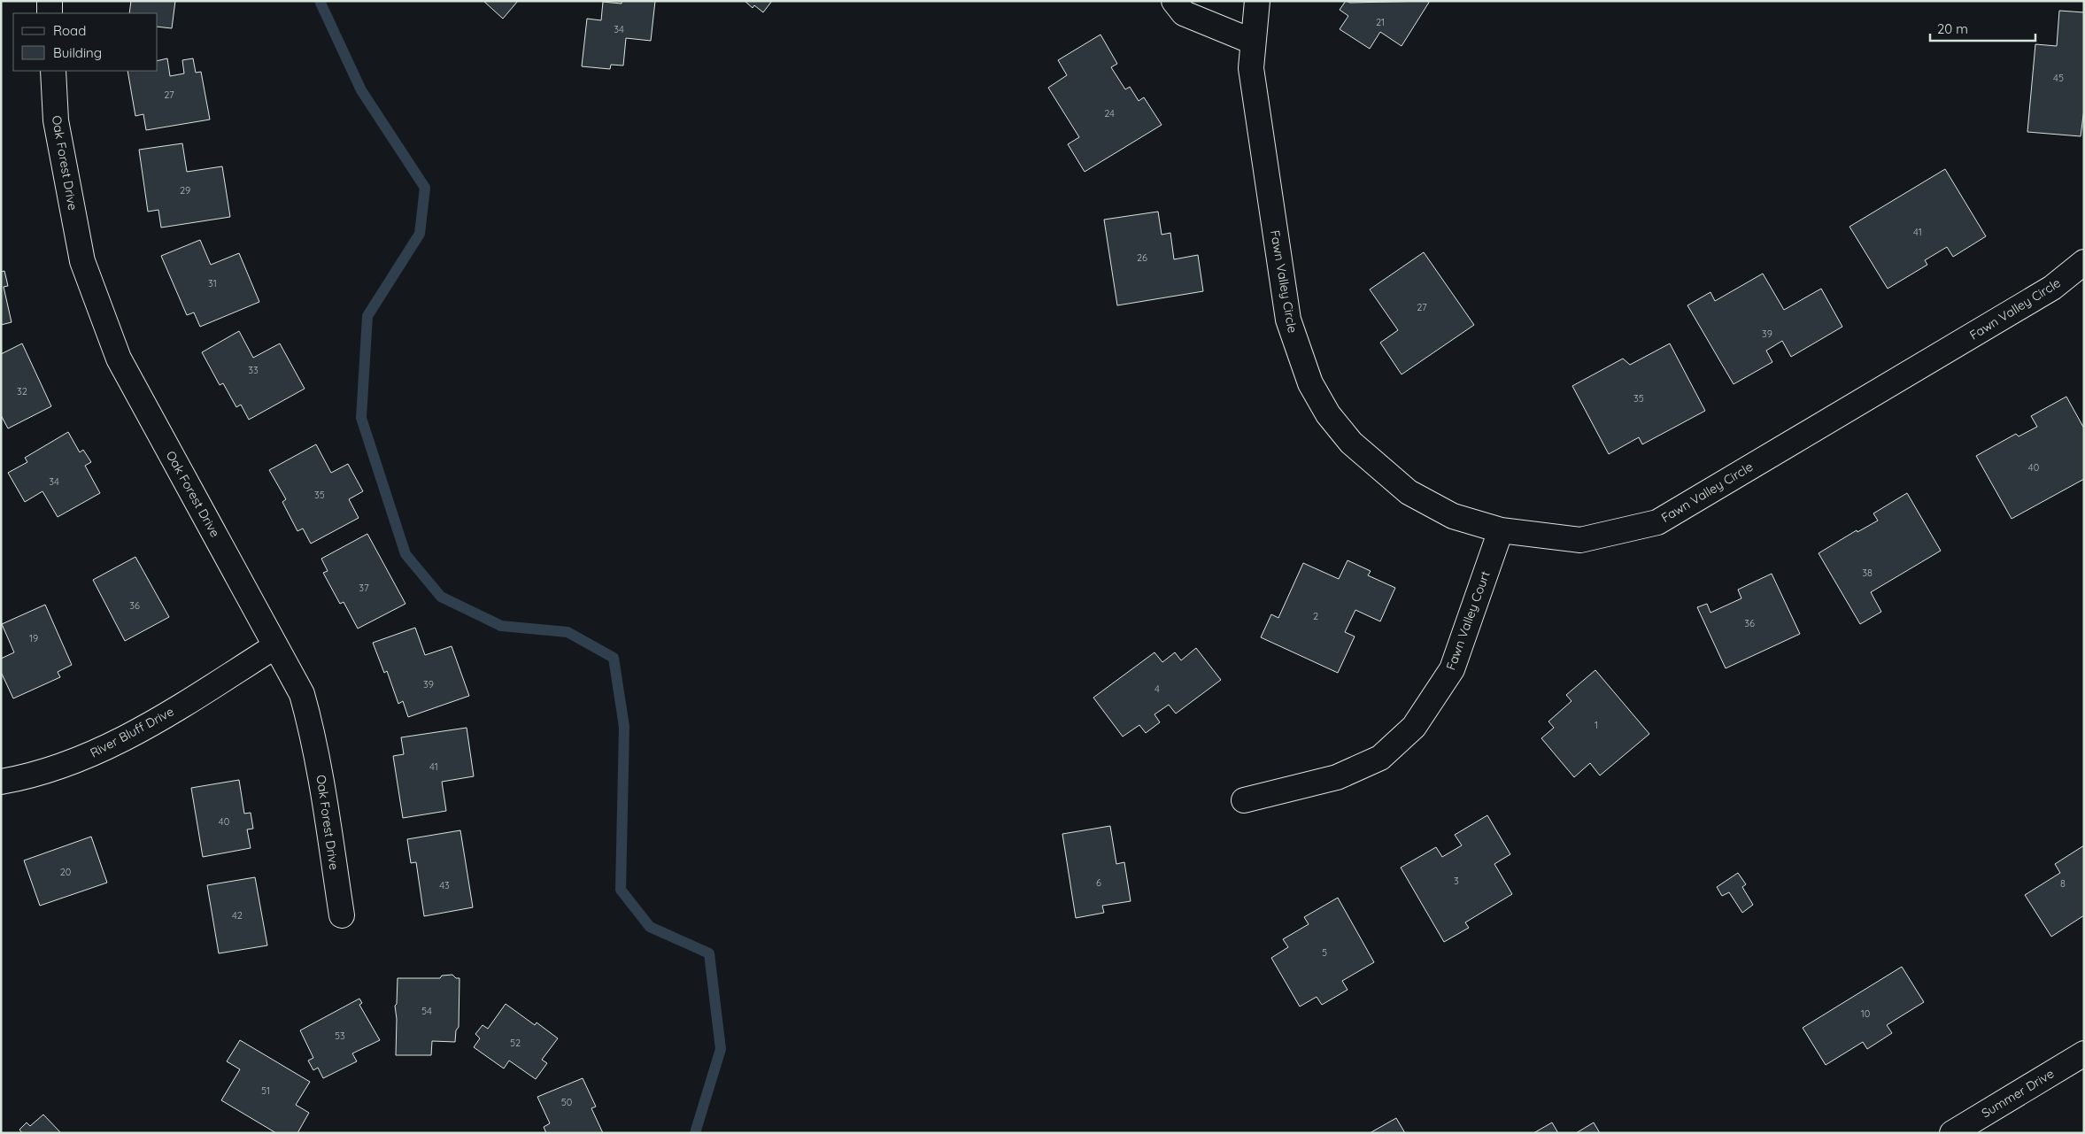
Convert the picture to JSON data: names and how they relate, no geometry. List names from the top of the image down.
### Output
{
  "streets": {
    "street": [
      "Oak Forest Drive",
      "Fawn Valley Circle",
      "Fawn Valley Court",
      "River Bluff Drive",
      "Summer Drive"
    ]
  },
  "crossings": [
    ["Oak Forest Drive", "River Bluff Drive"],
    ["Fawn Valley Circle", "Fawn Valley Court"]
  ],
  "house_numbers": [
    "21",
    "34",
    "45",
    "27",
    "24",
    "29",
    "41",
    "26",
    "31",
    "27",
    "39",
    "33",
    "32",
    "35",
    "40",
    "34",
    "35",
    "38",
    "37",
    "36",
    "2",
    "36",
    "19",
    "39",
    "4",
    "1",
    "41",
    "40",
    "20",
    "3",
    "6",
    "8",
    "43",
    "42",
    "5",
    "54",
    "10",
    "53",
    "52",
    "51",
    "50"
  ],
  "legend": ["Road", "Building"],
  "scale_bar": "20 m"
}
